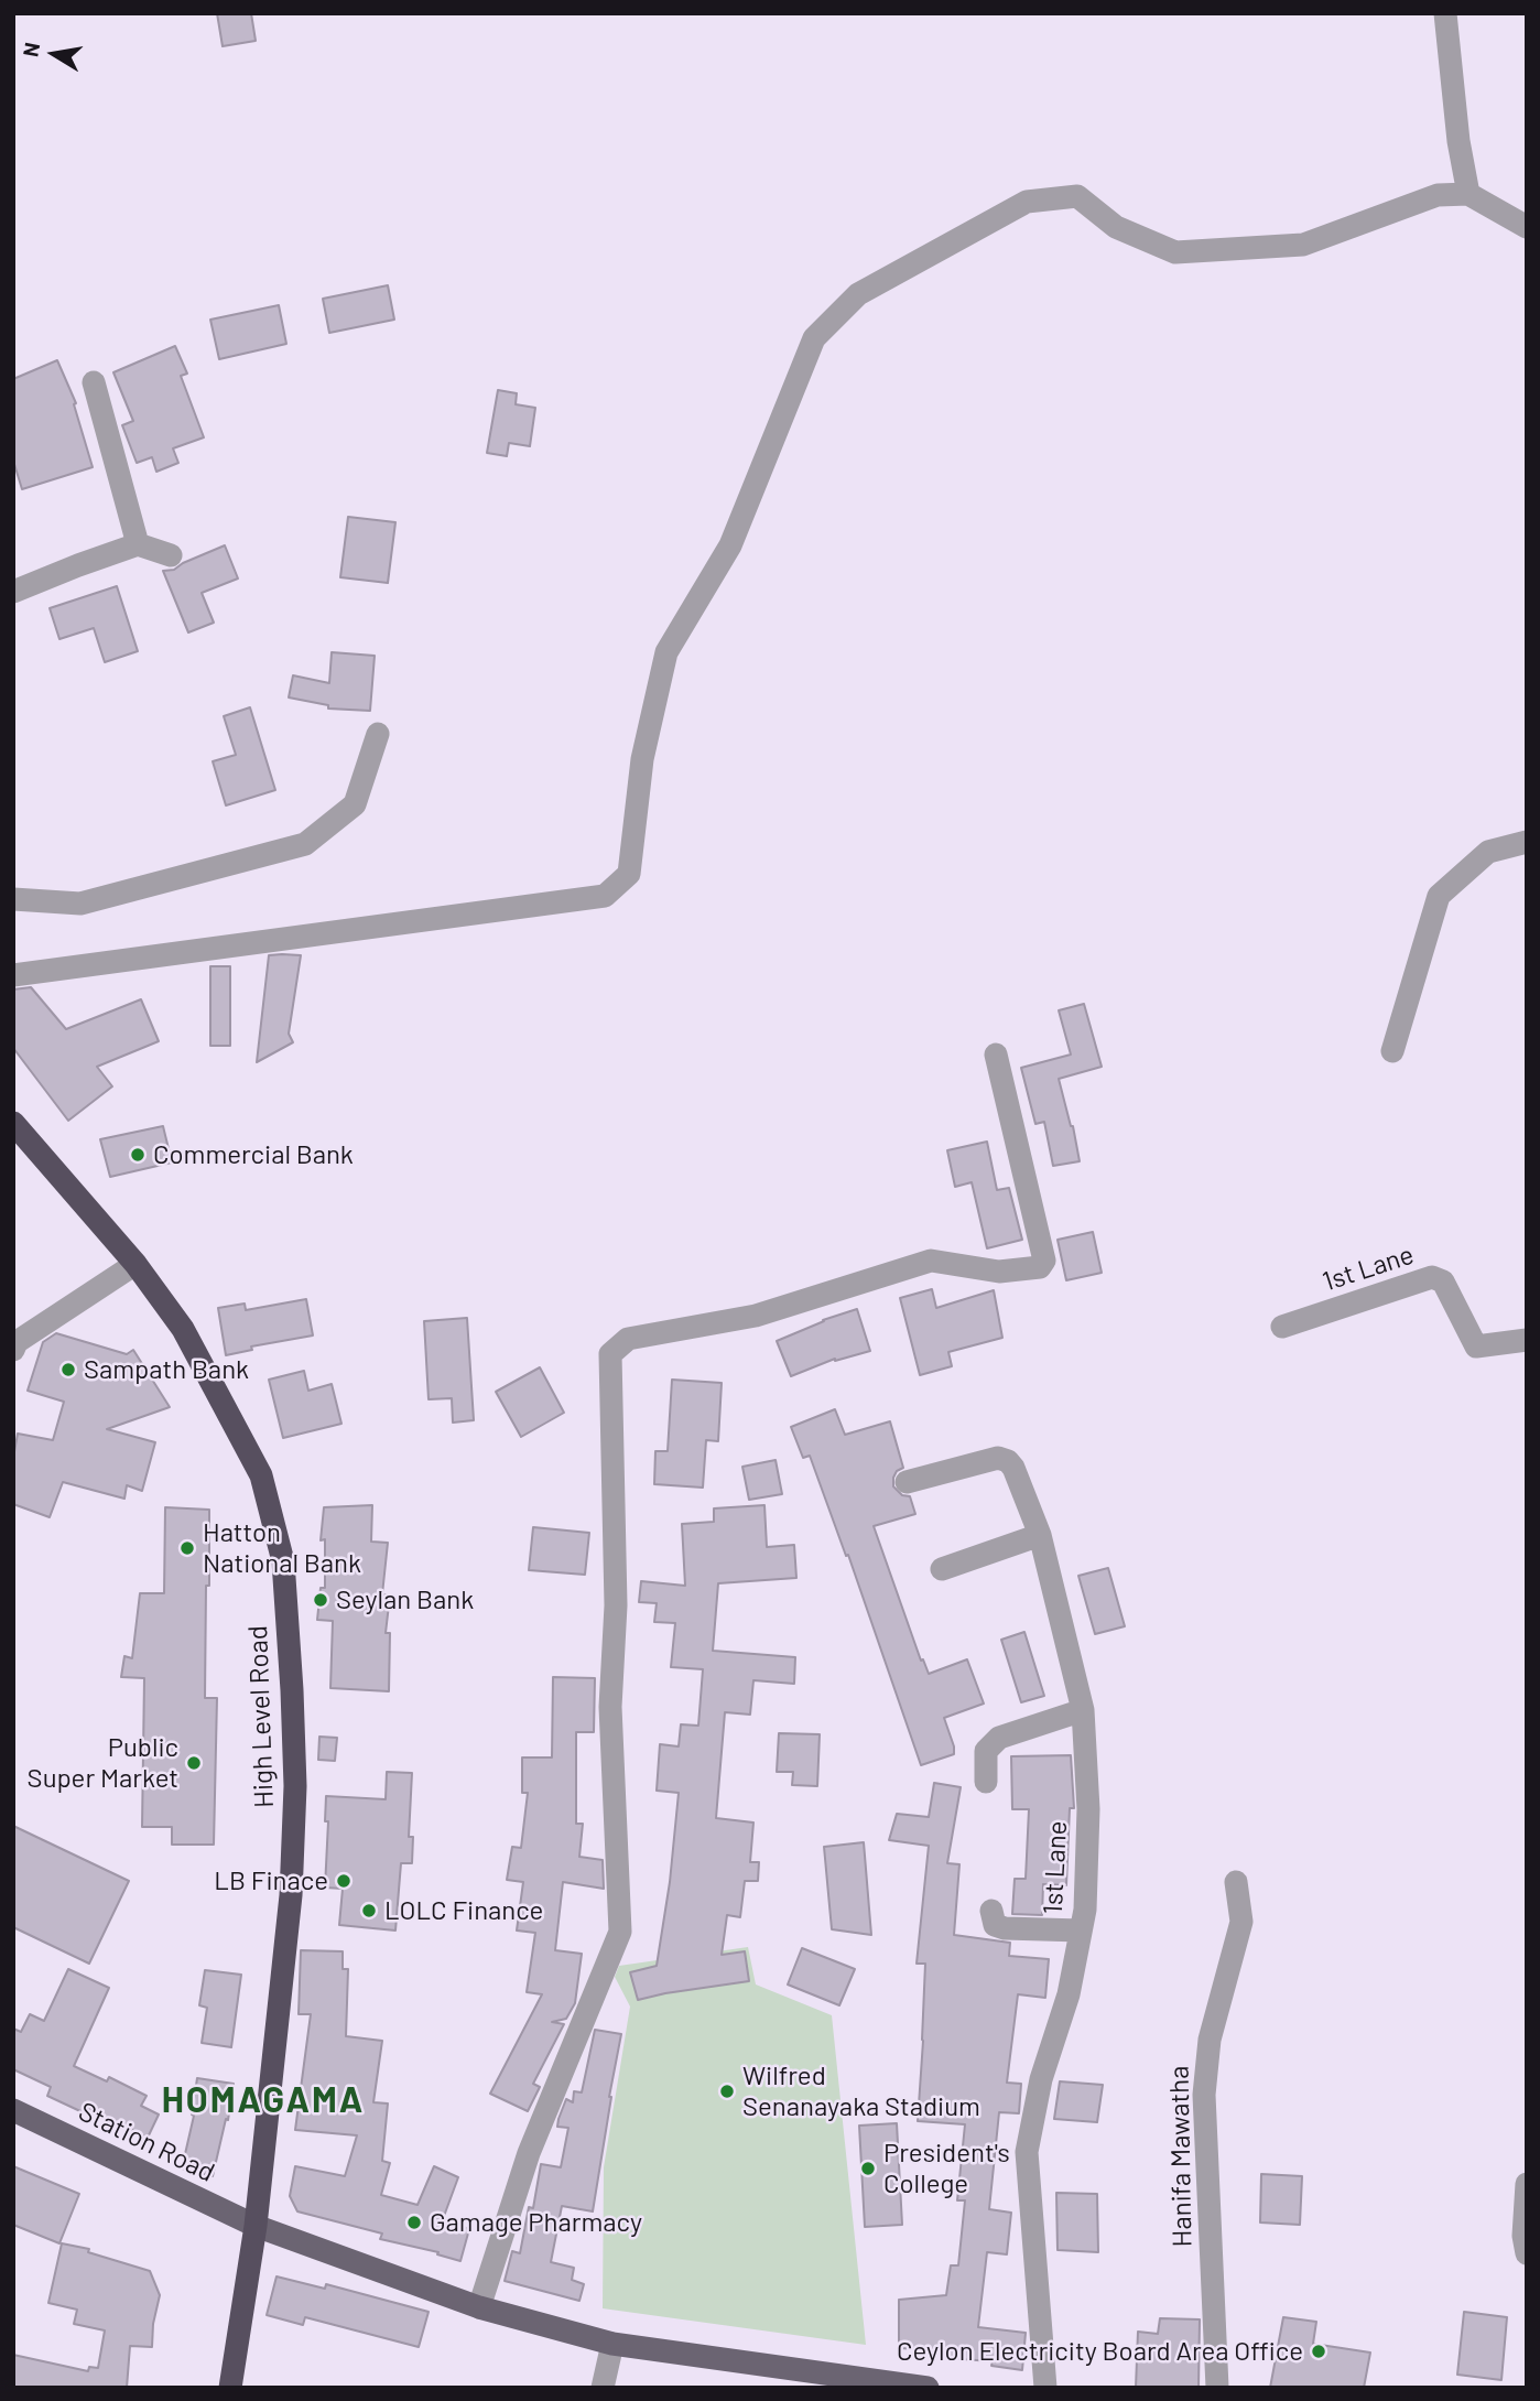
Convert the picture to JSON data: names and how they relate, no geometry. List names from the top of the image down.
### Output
{
  "streets": {
    "highway": ["High Level Road"],
    "main road": ["Station Road"],
    "street": ["1st Lane", "Hanifa Mawatha"]
  },
  "crossings": [
    ["High Level Road", "Station Road"]
  ],
  "districts": ["HOMAGAMA"],
  "places": [
    "Commercial Bank",
    "Sampath Bank",
    "Hatton National Bank",
    "Seylan Bank",
    "Public Super Market",
    "LB Finace",
    "LOLC Finance",
    "Wilfred Senanayaka Stadium",
    "President's College",
    "Gamage Pharmacy",
    "Ceylon Electricity Board Area Office"
  ],
  "north": "left"
}
